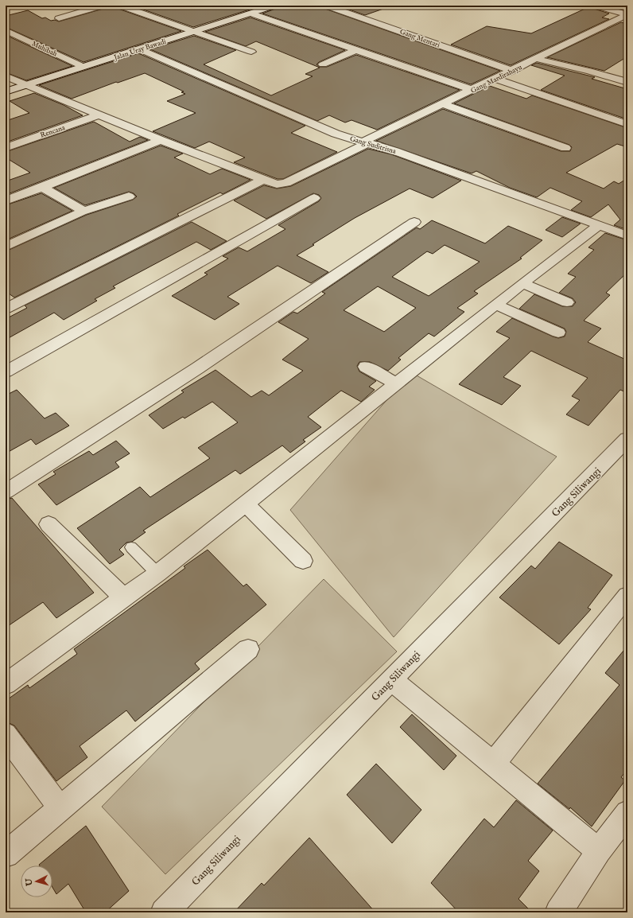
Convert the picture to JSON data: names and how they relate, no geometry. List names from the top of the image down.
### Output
{
  "streets": {
    "street": [
      "Gang Mentari",
      "Muhibah",
      "Jalan Uray Bawadi",
      "Gang Mardirahayu",
      "Rencana",
      "Gang Suditrisna",
      "Gang Siliwangi"
    ]
  },
  "crossings": [
    ["Gang Mentari", "Gang Mardirahayu"],
    ["Muhibah", "Jalan Uray Bawadi"],
    ["Jalan Uray Bawadi", "Gang Mardirahayu"],
    ["Jalan Uray Bawadi", "Gang Suditrisna"],
    ["Gang Mardirahayu", "Rencana"],
    ["Gang Mardirahayu", "Gang Suditrisna"]
  ],
  "north": "left"
}
